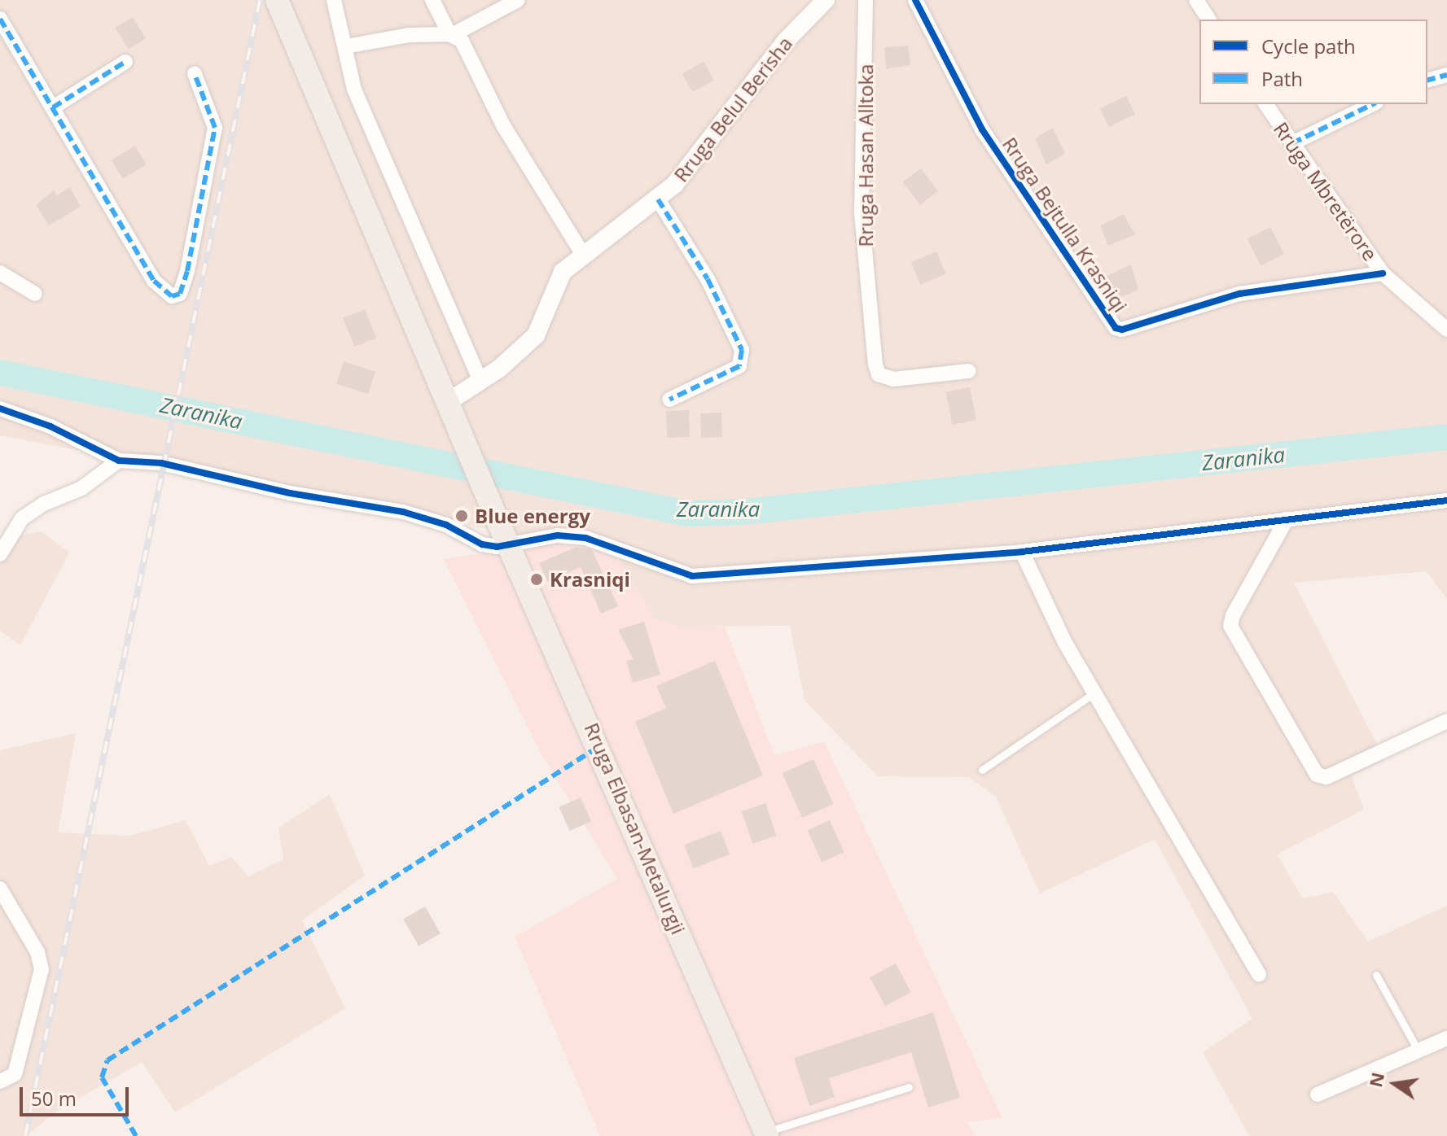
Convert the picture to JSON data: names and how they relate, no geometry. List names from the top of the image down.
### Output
{
  "streets": {
    "main road": ["Rruga Elbasan-Metalurgji"],
    "street": [
      "Rruga Belul Berisha",
      "Rruga Hasan Alltoka",
      "Rruga Mbretërore",
      "Rruga Bejtulla Krasniqi"
    ]
  },
  "crossings": [
    ["Rruga Belul Berisha", "Rruga Elbasan-Metalurgji"],
    ["Rruga Mbretërore", "Rruga Bejtulla Krasniqi"]
  ],
  "water": ["Zaranika"],
  "places": ["Blue energy", "Krasniqi"],
  "legend": ["Cycle path", "Path"],
  "scale_bar": "50 m",
  "north": "left"
}
